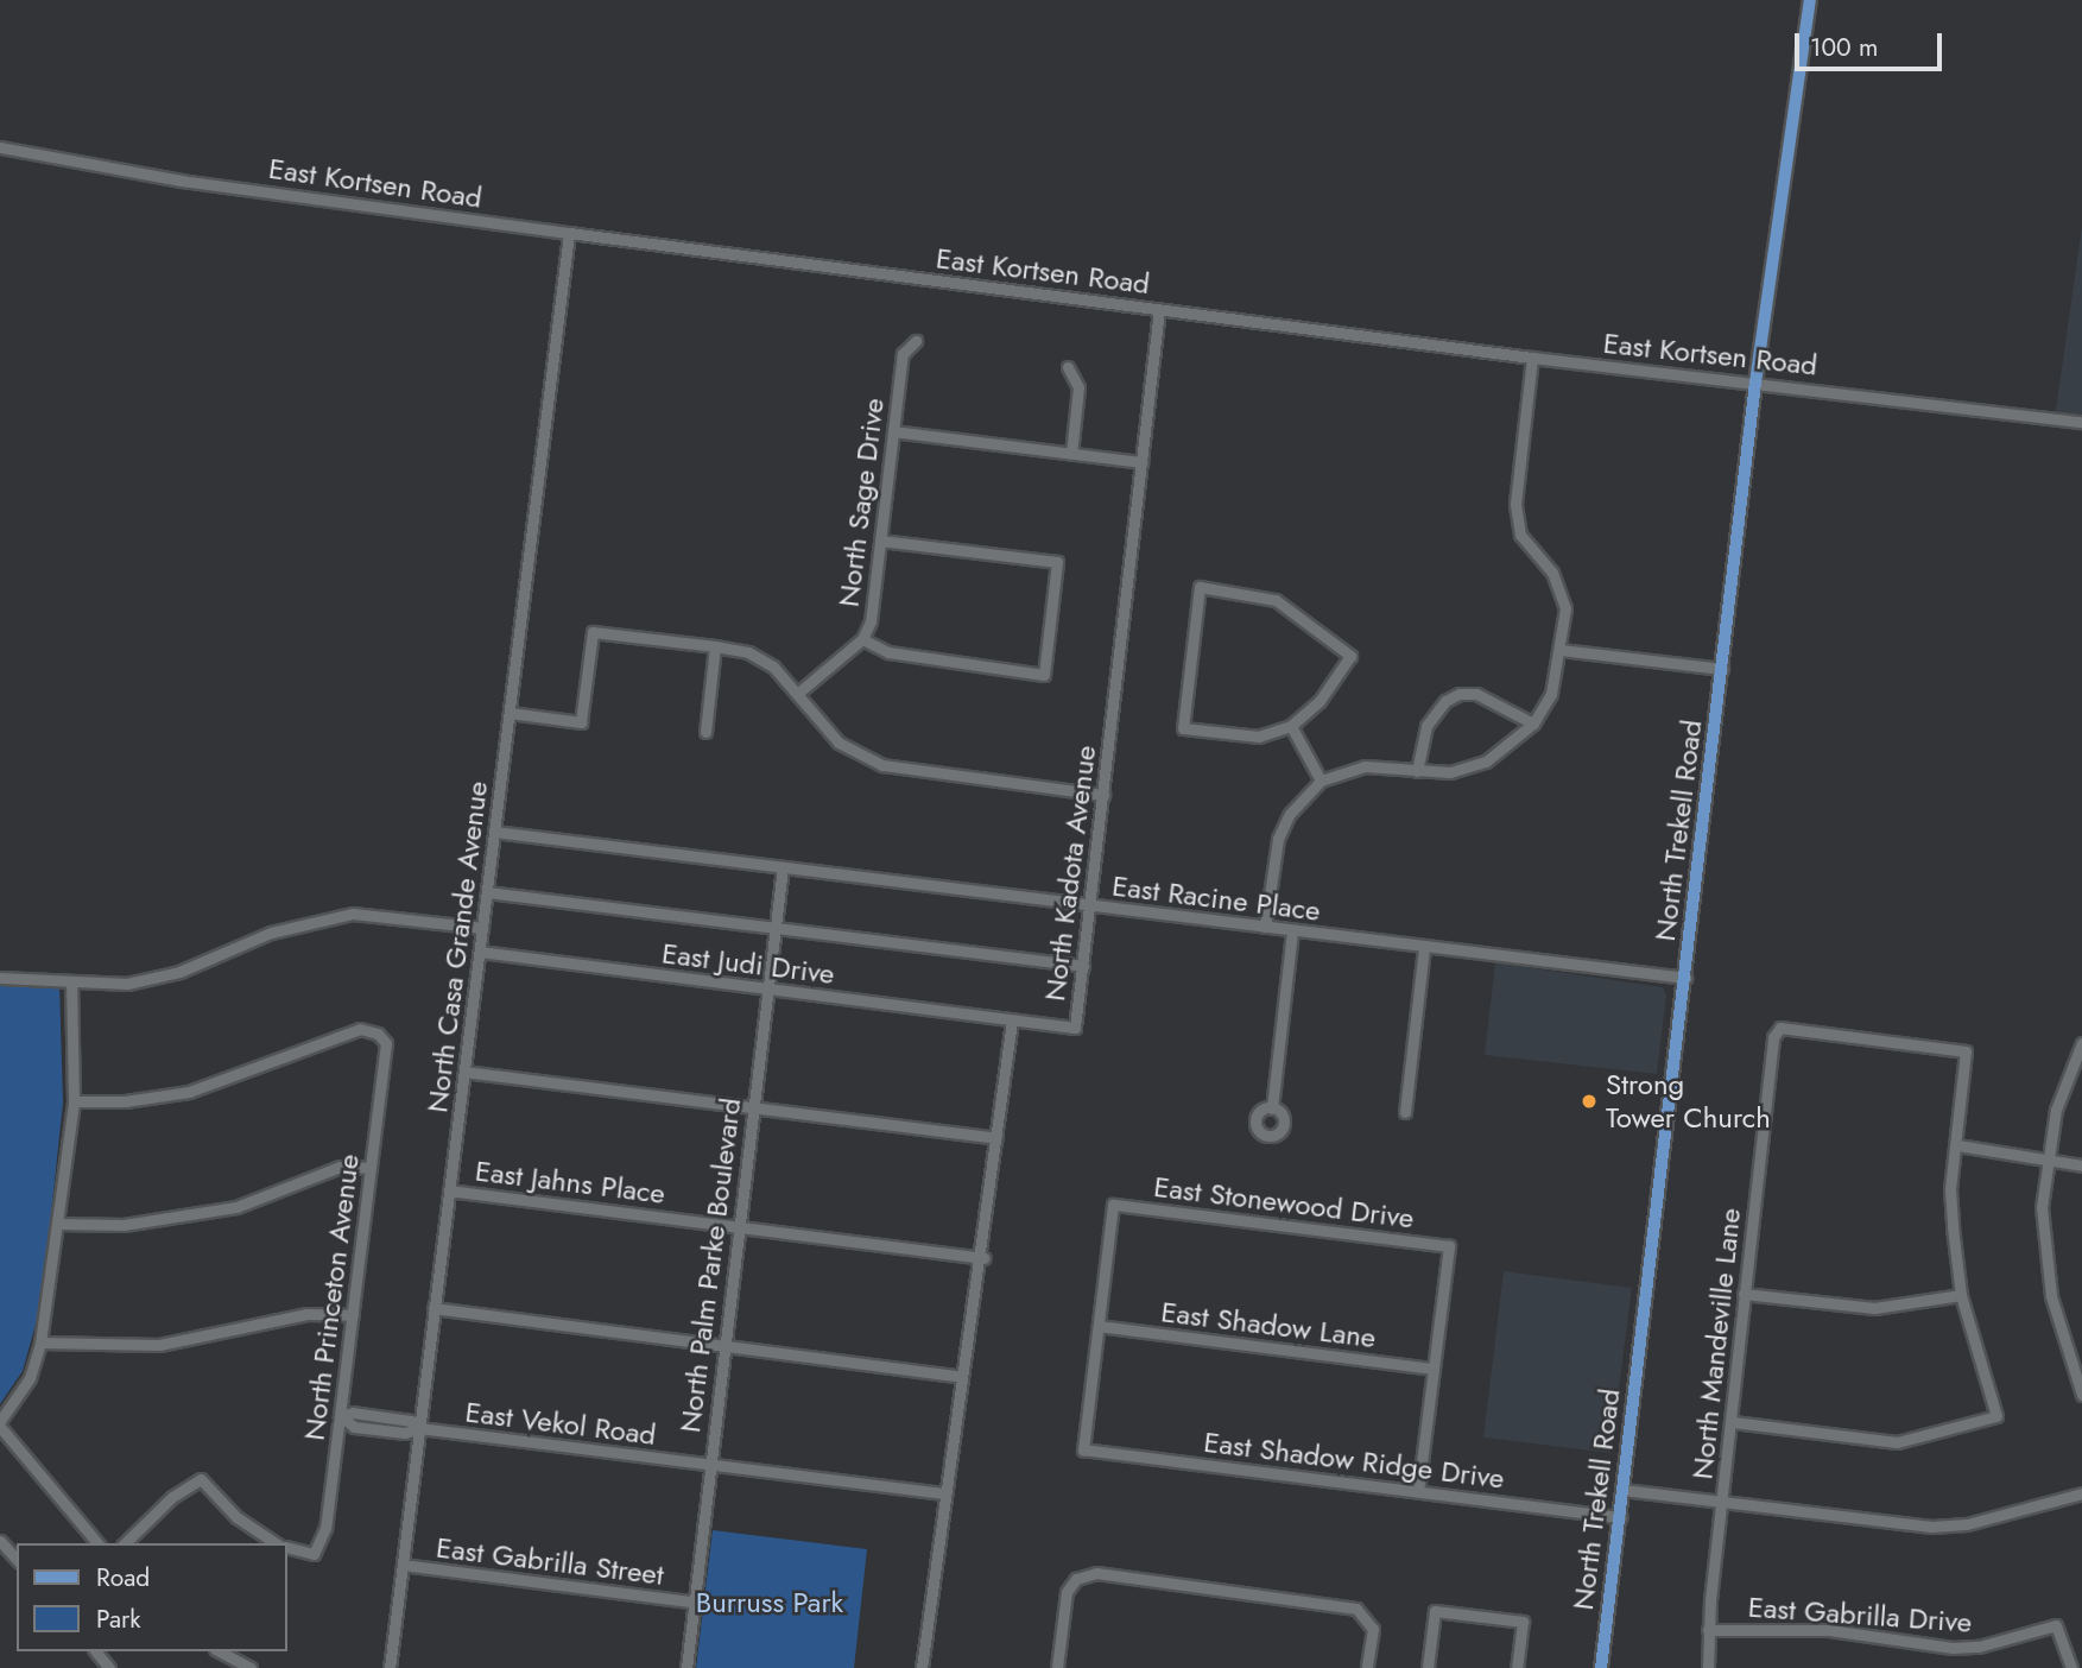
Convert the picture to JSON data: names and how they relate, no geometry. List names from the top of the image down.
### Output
{
  "streets": {
    "main road": ["North Trekell Road"],
    "street": [
      "East Kortsen Road",
      "North Sage Drive",
      "North Kadota Avenue",
      "East Racine Place",
      "North Casa Grande Avenue",
      "East Judi Drive",
      "East Jahns Place",
      "East Stonewood Drive",
      "North Palm Parke Boulevard",
      "North Princeton Avenue",
      "East Shadow Lane",
      "North Mandeville Lane",
      "East Vekol Road",
      "East Shadow Ridge Drive",
      "East Gabrilla Street",
      "East Gabrilla Drive"
    ]
  },
  "crossings": [
    ["East Kortsen Road", "North Trekell Road"],
    ["East Kortsen Road", "North Kadota Avenue"],
    ["East Kortsen Road", "North Casa Grande Avenue"],
    ["North Trekell Road", "East Racine Place"],
    ["North Trekell Road", "East Shadow Ridge Drive"],
    ["North Kadota Avenue", "East Racine Place"],
    ["North Kadota Avenue", "East Judi Drive"],
    ["North Kadota Avenue", "East Jahns Place"],
    ["North Kadota Avenue", "East Vekol Road"],
    ["East Racine Place", "North Casa Grande Avenue"],
    ["East Racine Place", "North Palm Parke Boulevard"],
    ["North Casa Grande Avenue", "East Judi Drive"],
    ["North Casa Grande Avenue", "East Jahns Place"],
    ["North Casa Grande Avenue", "East Vekol Road"],
    ["North Casa Grande Avenue", "East Gabrilla Street"],
    ["East Judi Drive", "North Palm Parke Boulevard"],
    ["East Jahns Place", "North Palm Parke Boulevard"],
    ["East Stonewood Drive", "East Shadow Lane"],
    ["East Stonewood Drive", "East Shadow Ridge Drive"],
    ["North Palm Parke Boulevard", "East Vekol Road"],
    ["North Palm Parke Boulevard", "East Gabrilla Street"],
    ["North Princeton Avenue", "East Vekol Road"],
    ["East Shadow Lane", "East Shadow Ridge Drive"],
    ["North Mandeville Lane", "East Gabrilla Drive"]
  ],
  "parks": ["Burruss Park"],
  "places": ["Strong Tower Church"],
  "legend": ["Road", "Park"],
  "scale_bar": "100 m"
}
